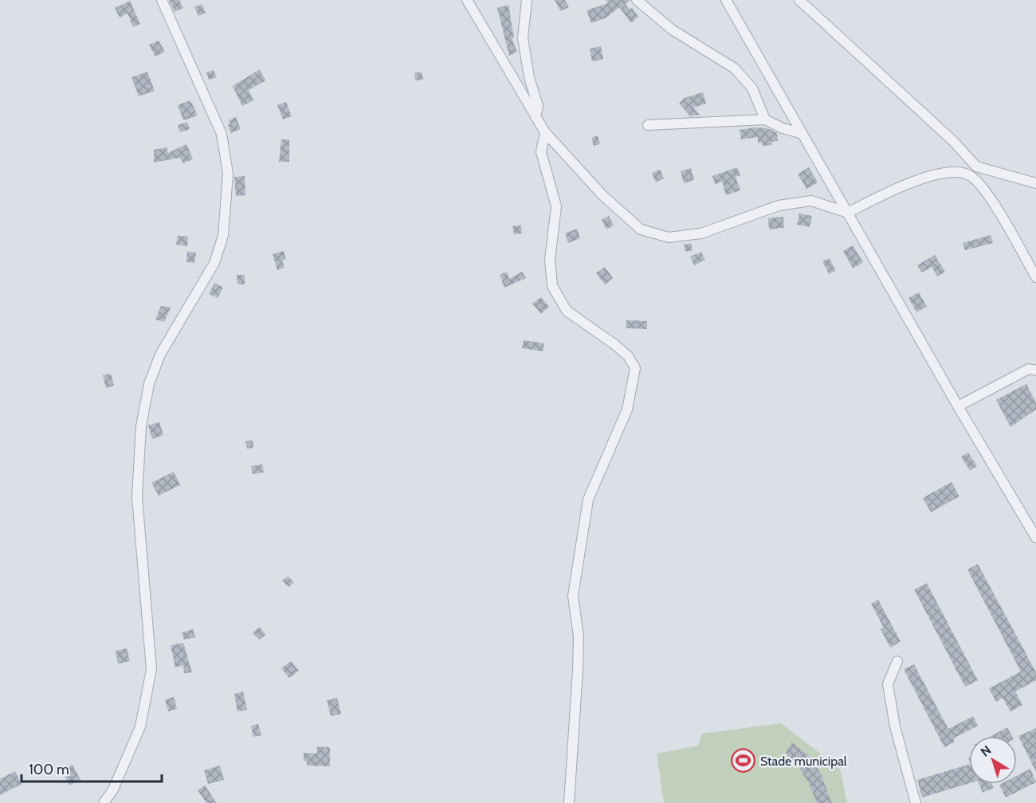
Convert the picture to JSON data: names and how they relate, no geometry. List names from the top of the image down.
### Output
{
  "places": {
    "sports": ["Stade municipal"]
  },
  "scale_bar": "100 m",
  "north": "top left"
}
